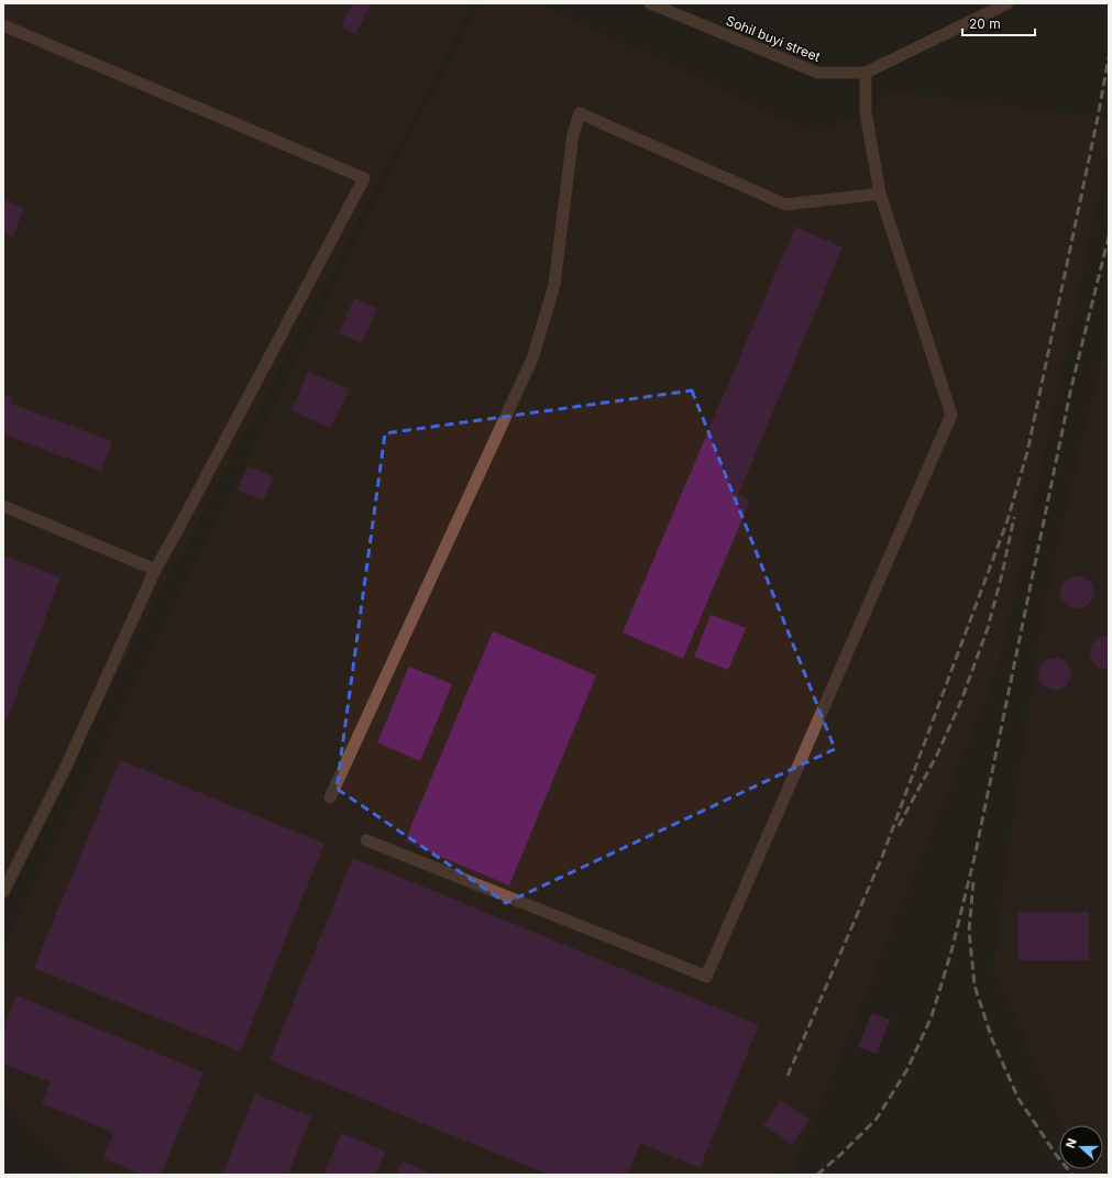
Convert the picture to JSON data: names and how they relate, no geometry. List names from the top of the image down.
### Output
{
  "streets": {
    "street": ["Sohil buyi street"]
  },
  "scale_bar": "20 m",
  "north": "left"
}
